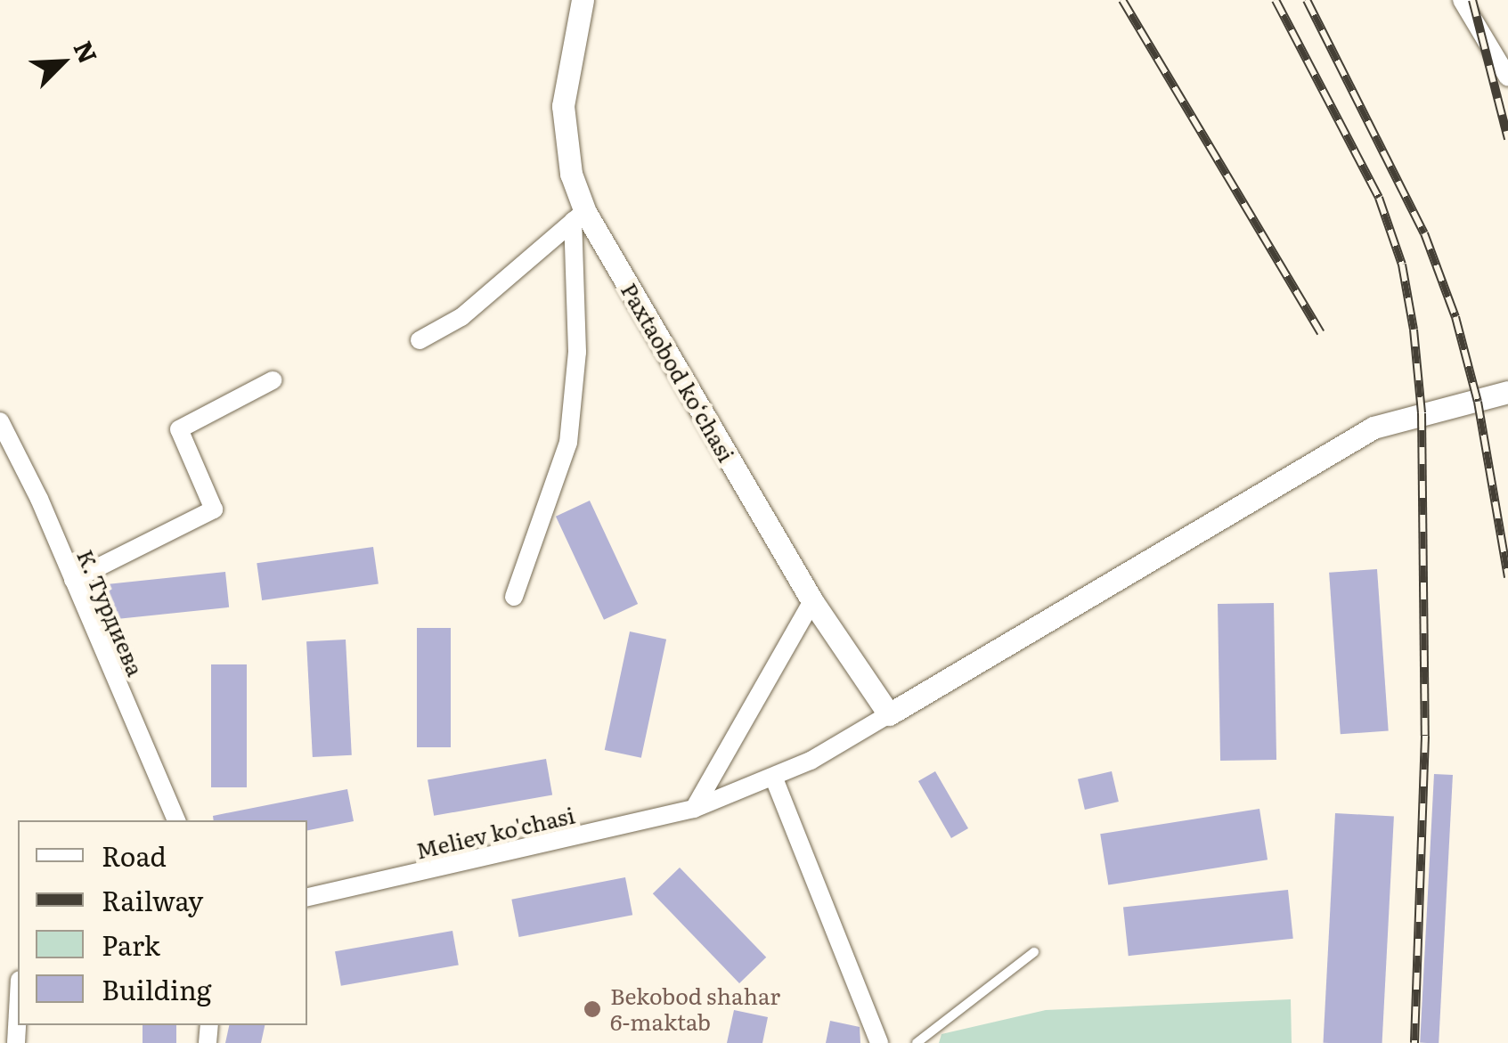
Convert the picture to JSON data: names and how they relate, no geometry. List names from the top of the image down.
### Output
{
  "streets": {
    "street": ["Paxtaobod ko‘chasi", "К. Турдиева", "Meliev ko'chasi"]
  },
  "crossings": [
    ["Paxtaobod ko‘chasi", "Meliev ko'chasi"]
  ],
  "places": ["Bekobod shahar 6-maktab"],
  "legend": [
    "Road",
    "Railway",
    "Park",
    "Building"
  ],
  "north": "top right"
}
